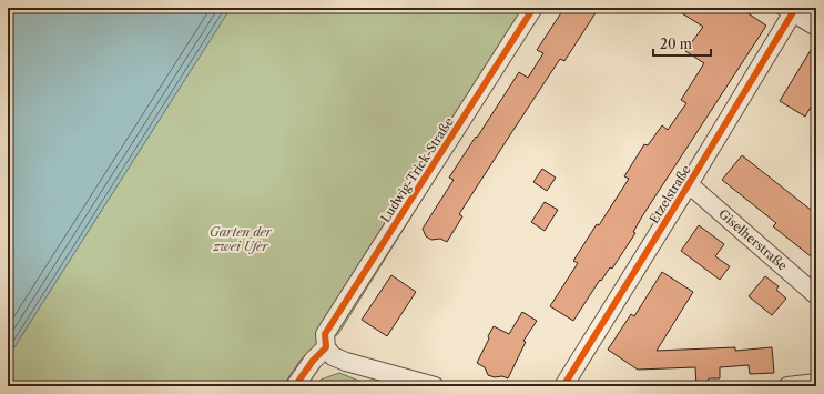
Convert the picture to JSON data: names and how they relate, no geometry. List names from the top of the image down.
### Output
{
  "streets": {
    "street": ["Ludwig-Trick-Straße", "Etzelstraße", "Giselherstraße"]
  },
  "crossings": [
    ["Etzelstraße", "Giselherstraße"]
  ],
  "parks": ["Garten der zwei Ufer"],
  "scale_bar": "20 m"
}
